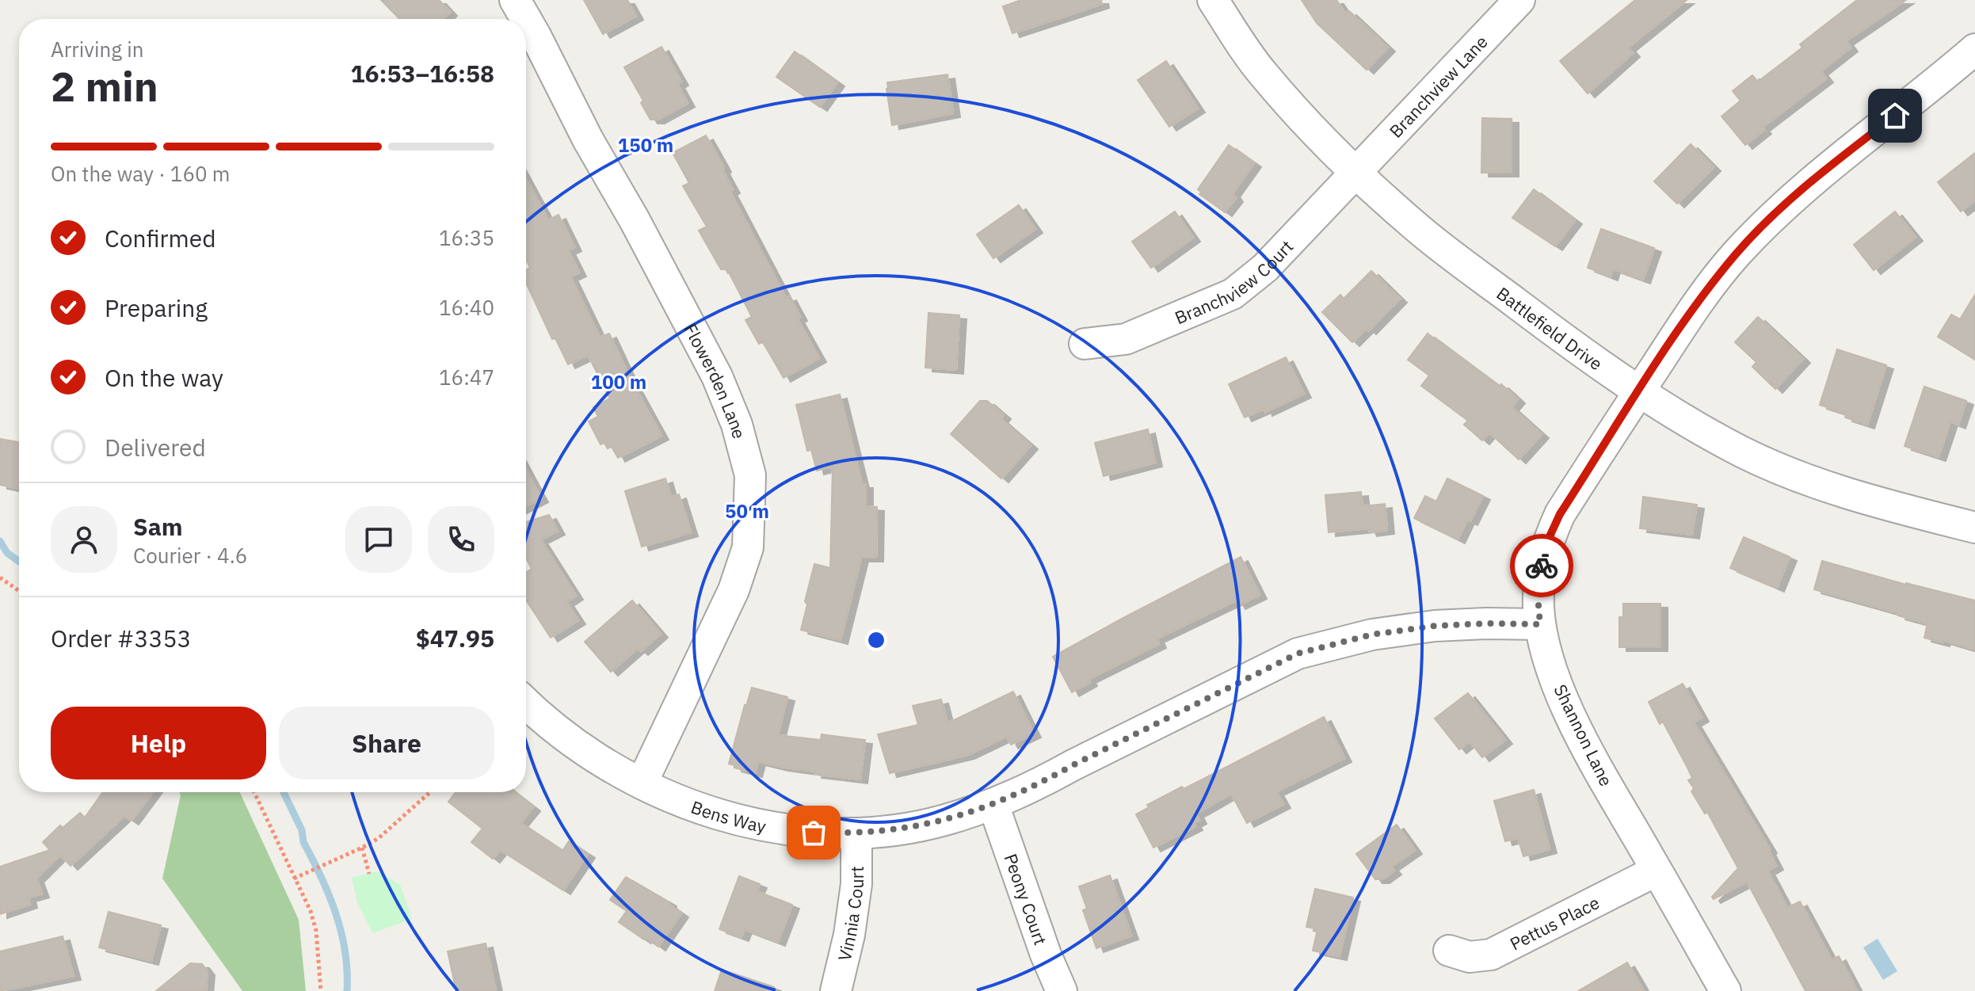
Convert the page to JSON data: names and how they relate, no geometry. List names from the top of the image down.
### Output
{
  "streets": {
    "street": [
      "Branchview Lane",
      "Branchview Court",
      "Battlefield Drive",
      "Flowerden Lane",
      "Shannon Lane",
      "Bens Way",
      "Peony Court",
      "Vinnia Court",
      "Pettus Place"
    ]
  },
  "crossings": [
    ["Branchview Lane", "Branchview Court"],
    ["Branchview Lane", "Battlefield Drive"],
    ["Branchview Court", "Battlefield Drive"],
    ["Battlefield Drive", "Shannon Lane"],
    ["Flowerden Lane", "Bens Way"],
    ["Shannon Lane", "Bens Way"],
    ["Shannon Lane", "Pettus Place"],
    ["Bens Way", "Peony Court"],
    ["Bens Way", "Vinnia Court"]
  ],
  "page": {
    "heading": ["2 min", "Arriving in", "16:53–16:58"],
    "panel": [
      "Sam",
      "Courier · 4.6",
      "Order #3353",
      "$47.95"
    ],
    "bar": "On the way · 160 m",
    "list": [
      ["Confirmed", "16:35"],
      ["Preparing", "16:40"],
      ["On the way", "16:47"],
      "Delivered"
    ],
    "buttons": ["Help", "Share"]
  },
  "rings": ["150 m", "100 m", "50 m"]
}
